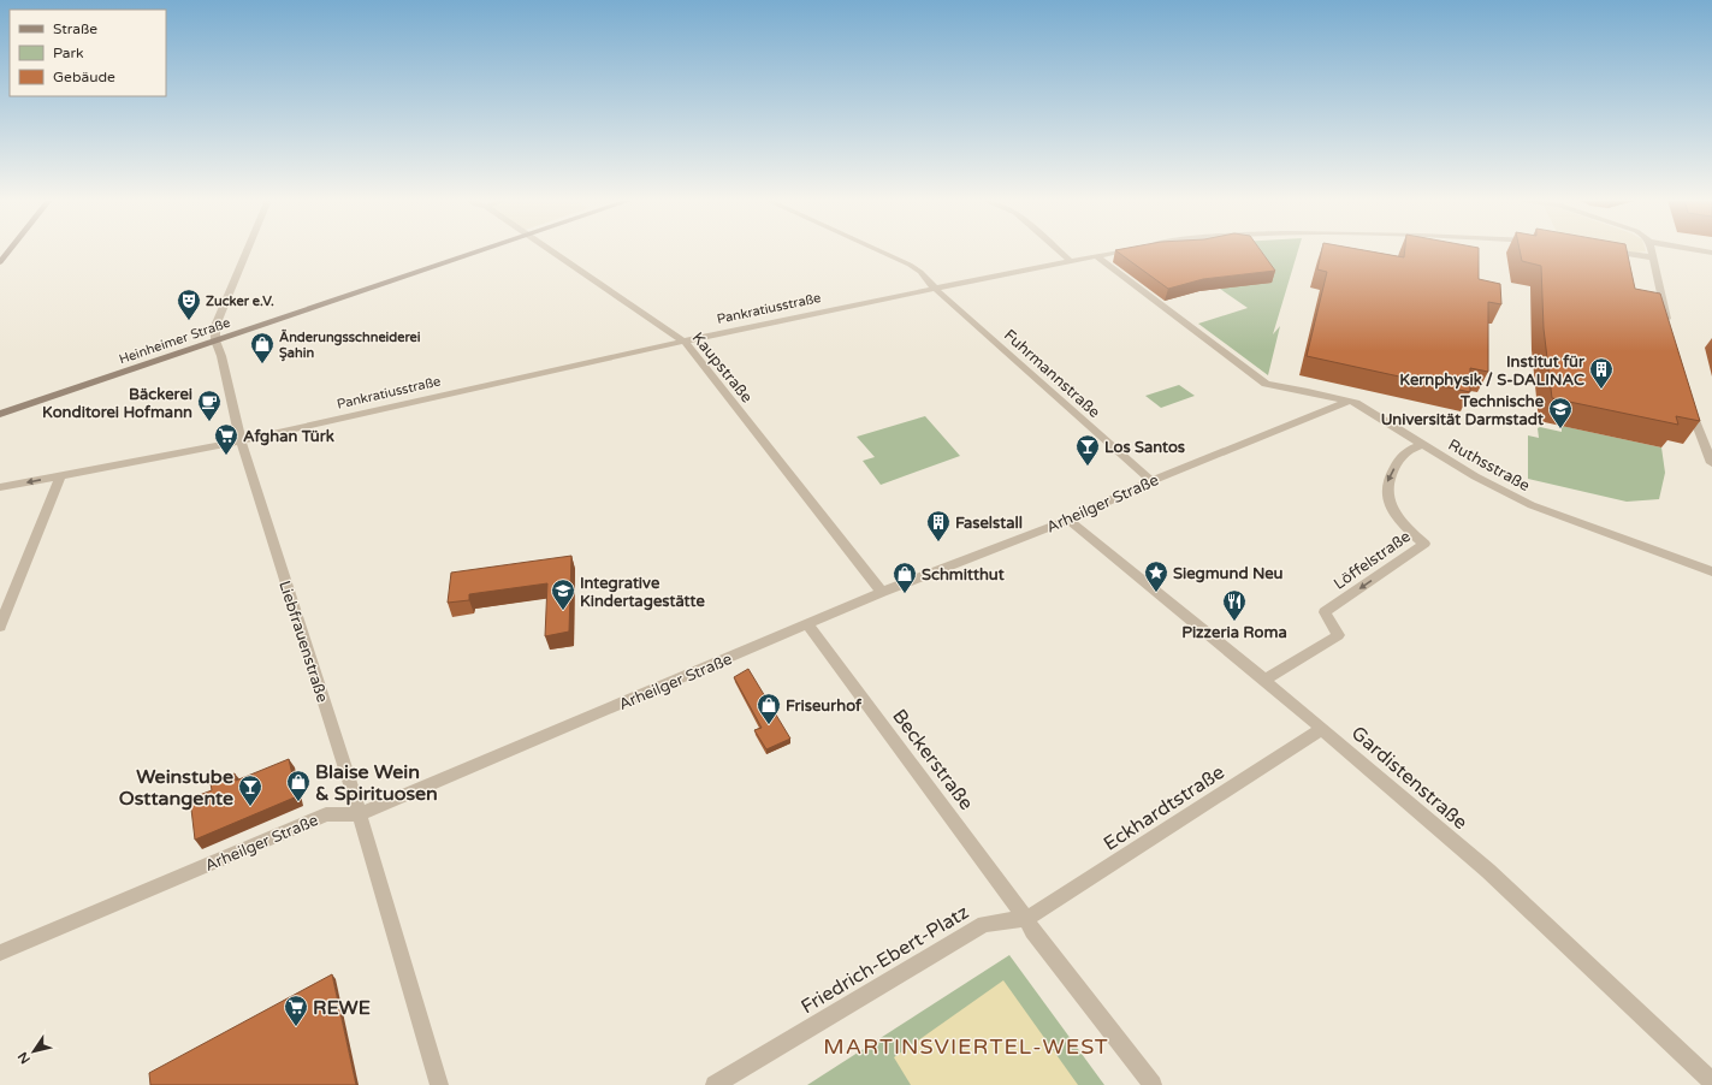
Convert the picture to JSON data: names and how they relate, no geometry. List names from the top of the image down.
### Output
{
  "streets": {
    "street": [
      "Pankratiusstraße",
      "Heinheimer Straße",
      "Kaupstraße",
      "Fuhrmannstraße",
      "Ruthsstraße",
      "Arheilger Straße",
      "Löffelstraße",
      "Liebfrauenstraße",
      "Beckerstraße",
      "Gardistenstraße",
      "Eckhardtstraße",
      "Friedrich-Ebert-Platz"
    ]
  },
  "crossings": [
    ["Pankratiusstraße", "Kaupstraße"],
    ["Pankratiusstraße", "Fuhrmannstraße"],
    ["Pankratiusstraße", "Ruthsstraße"],
    ["Pankratiusstraße", "Liebfrauenstraße"],
    ["Heinheimer Straße", "Liebfrauenstraße"],
    ["Kaupstraße", "Arheilger Straße"],
    ["Fuhrmannstraße", "Arheilger Straße"],
    ["Ruthsstraße", "Arheilger Straße"],
    ["Ruthsstraße", "Löffelstraße"],
    ["Arheilger Straße", "Liebfrauenstraße"],
    ["Arheilger Straße", "Beckerstraße"],
    ["Arheilger Straße", "Gardistenstraße"],
    ["Löffelstraße", "Gardistenstraße"],
    ["Beckerstraße", "Eckhardtstraße"],
    ["Beckerstraße", "Friedrich-Ebert-Platz"],
    ["Gardistenstraße", "Eckhardtstraße"],
    ["Eckhardtstraße", "Friedrich-Ebert-Platz"]
  ],
  "districts": ["MARTINSVIERTEL-WEST"],
  "places": {
    "theatre": ["Zucker e.V."],
    "shop": [
      "Änderungsschneiderei Şahin",
      "Schmitthut",
      "Friseurhof",
      "Blaise Wein & Spirituosen"
    ],
    "building": ["Institut für Kernphysik / S-DALINAC", "Faselstall"],
    "cafe": ["Bäckerei Konditorei Hofmann"],
    "school or university": ["Technische Universität Darmstadt", "Integrative Kindertagestätte"],
    "supermarket": ["Afghan Türk", "REWE"],
    "bar": ["Los Santos", "Weinstube Osttangente"],
    "place": ["Siegmund Neu"],
    "restaurant": ["Pizzeria Roma"]
  },
  "legend": ["Straße", "Park", "Gebäude"],
  "north": "bottom left"
}
